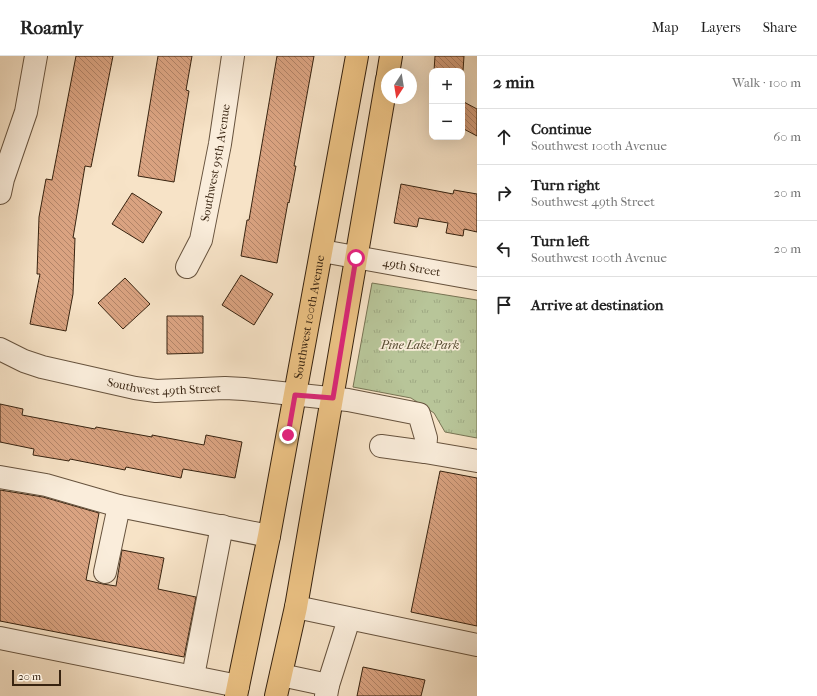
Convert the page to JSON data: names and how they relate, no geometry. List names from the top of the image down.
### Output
{
  "streets": {
    "main road": ["Southwest 100th Avenue"],
    "street": ["Southwest 95th Avenue", "49th Street", "Southwest 49th Street"]
  },
  "crossings": [
    ["49th Street", "Southwest 100th Avenue"],
    ["Southwest 100th Avenue", "Southwest 49th Street"]
  ],
  "parks": ["Pine Lake Park"],
  "scale_bar": "20 m",
  "north": "bottom",
  "page": {
    "header": "Roamly",
    "nav": ["Map", "Layers", "Share"],
    "heading": ["2 min", "Walk · 100 m"],
    "map_buttons": ["+", "−"],
    "list": [
      ["Continue", "Southwest 100th Avenue", "60 m"],
      ["Turn right", "Southwest 49th Street", "20 m"],
      ["Turn left", "Southwest 100th Avenue", "20 m"],
      "Arrive at destination"
    ],
    "scale": "20 m"
  }
}
